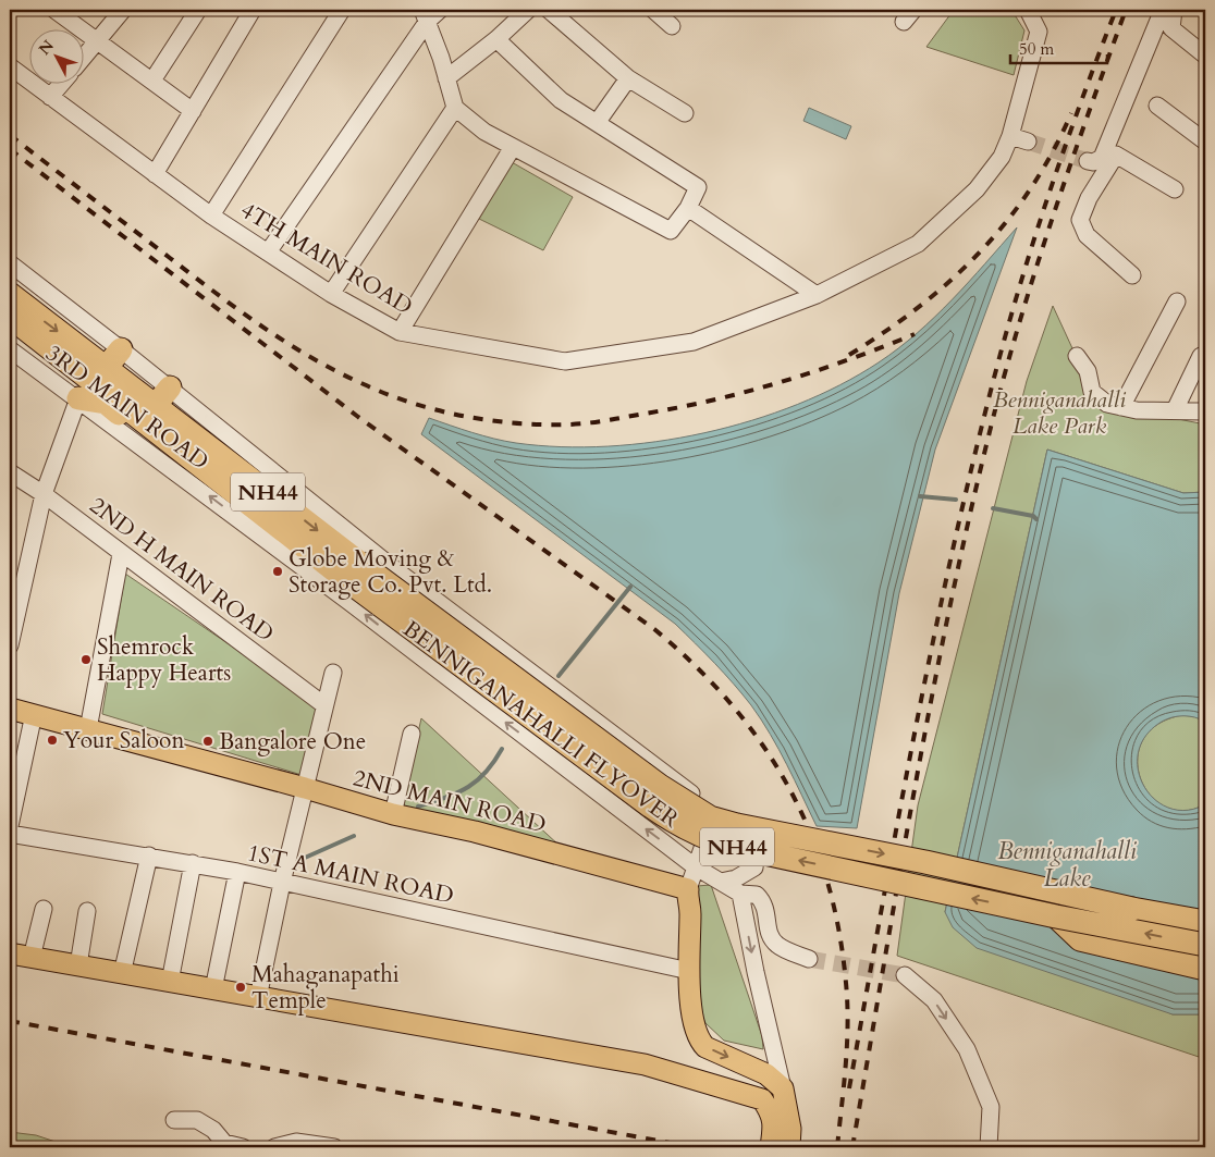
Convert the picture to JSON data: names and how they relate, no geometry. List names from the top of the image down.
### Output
{
  "streets": {
    "highway": ["NH44", "BENNIGANAHALLI FLYOVER"],
    "main road": ["2ND MAIN ROAD"],
    "street": [
      "4TH MAIN ROAD",
      "3RD MAIN ROAD",
      "2ND H MAIN ROAD",
      "1ST A MAIN ROAD"
    ]
  },
  "crossings": [
    ["NH44", "BENNIGANAHALLI FLYOVER"]
  ],
  "water": ["Benniganahalli Lake"],
  "parks": ["Benniganahalli Lake Park"],
  "places": [
    "Globe Moving & Storage Co. Pvt. Ltd.",
    "Shemrock Happy Hearts",
    "Your Saloon",
    "Bangalore One",
    "Mahaganapathi Temple"
  ],
  "scale_bar": "50 m",
  "north": "top left"
}
